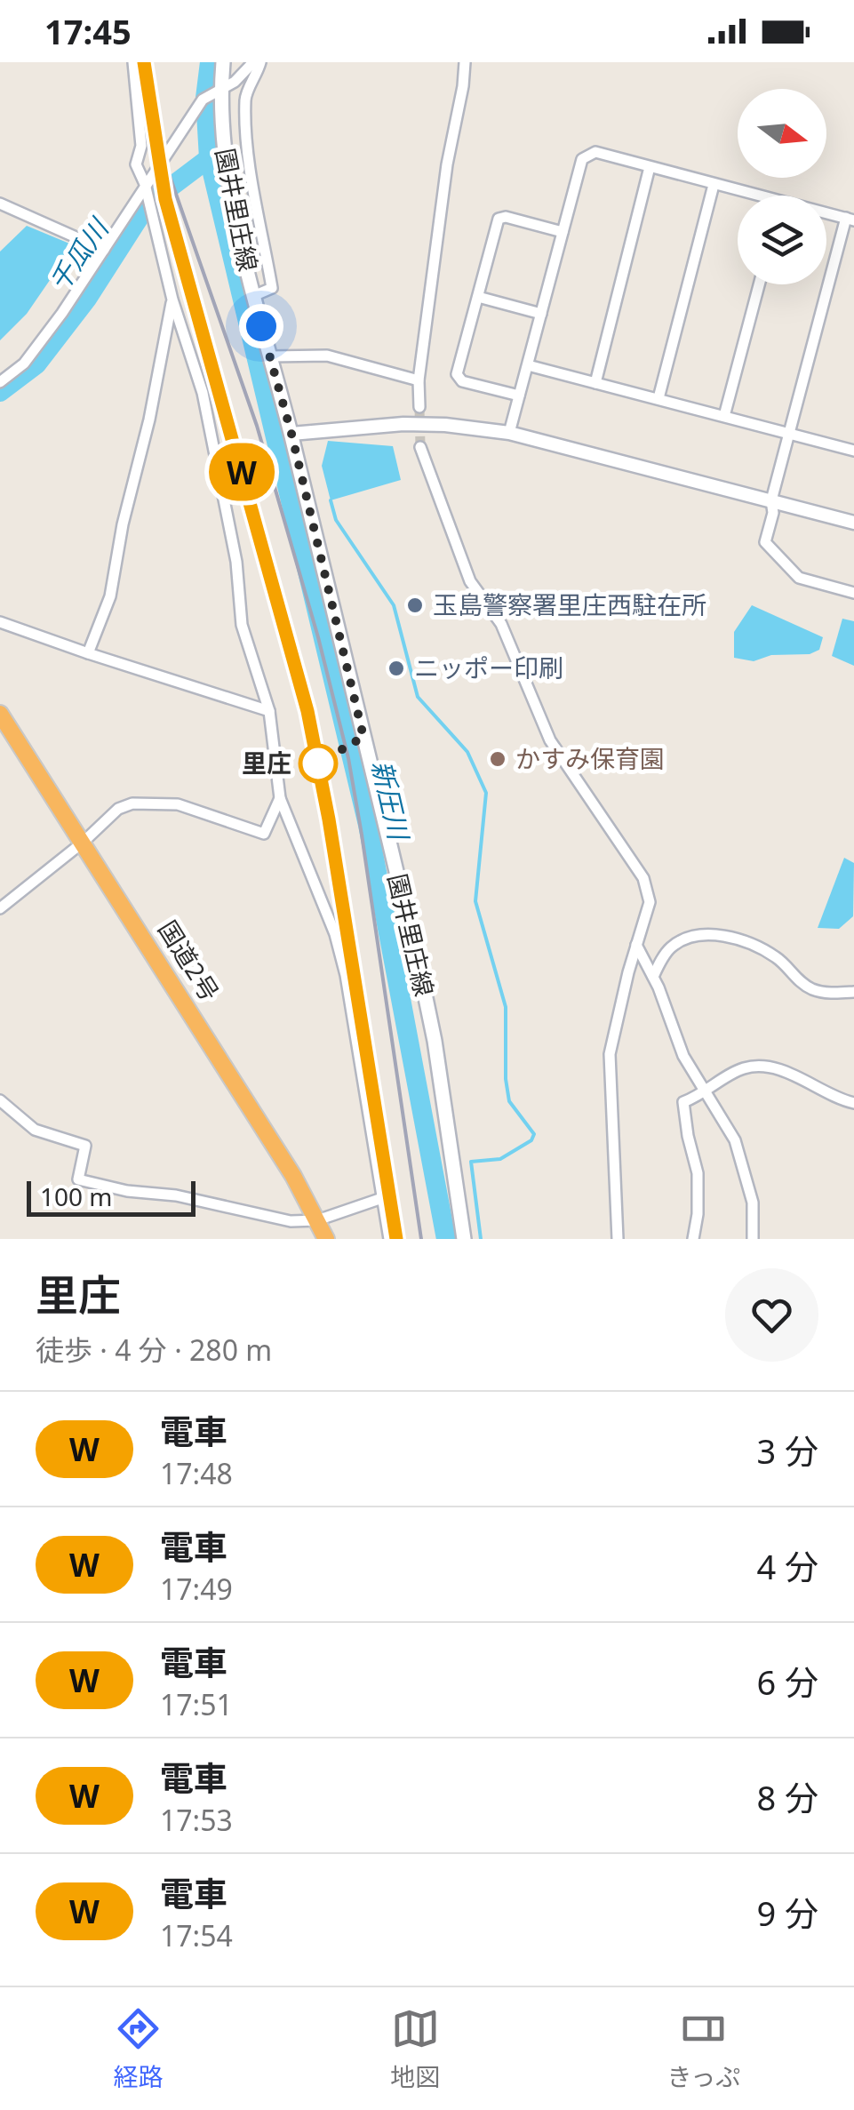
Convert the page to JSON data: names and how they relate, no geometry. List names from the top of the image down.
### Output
{
  "streets": {
    "highway": ["国道2号"],
    "main road": ["園井里庄線"]
  },
  "water": ["千瓜川", "新圧川"],
  "places": [
    "玉島警察署里庄西駐在所",
    "ニッポー印刷",
    "かすみ保育園",
    "里庄"
  ],
  "scale_bar": "100 m",
  "north": "right",
  "page": {
    "status": "17:45",
    "on_map": "W",
    "scale": "100 m",
    "heading": ["里庄", "徒歩 · 4 分 · 280 m"],
    "list": [
      {
        "mark": "W",
        "name": "電車",
        "note": "17:48",
        "value": "3 分"
      },
      {
        "mark": "W",
        "name": "電車",
        "note": "17:49",
        "value": "4 分"
      },
      {
        "mark": "W",
        "name": "電車",
        "note": "17:51",
        "value": "6 分"
      },
      {
        "mark": "W",
        "name": "電車",
        "note": "17:53",
        "value": "8 分"
      },
      {
        "mark": "W",
        "name": "電車",
        "note": "17:54",
        "value": "9 分"
      }
    ],
    "tabs": ["経路", "地図", "きっぷ"]
  }
}
